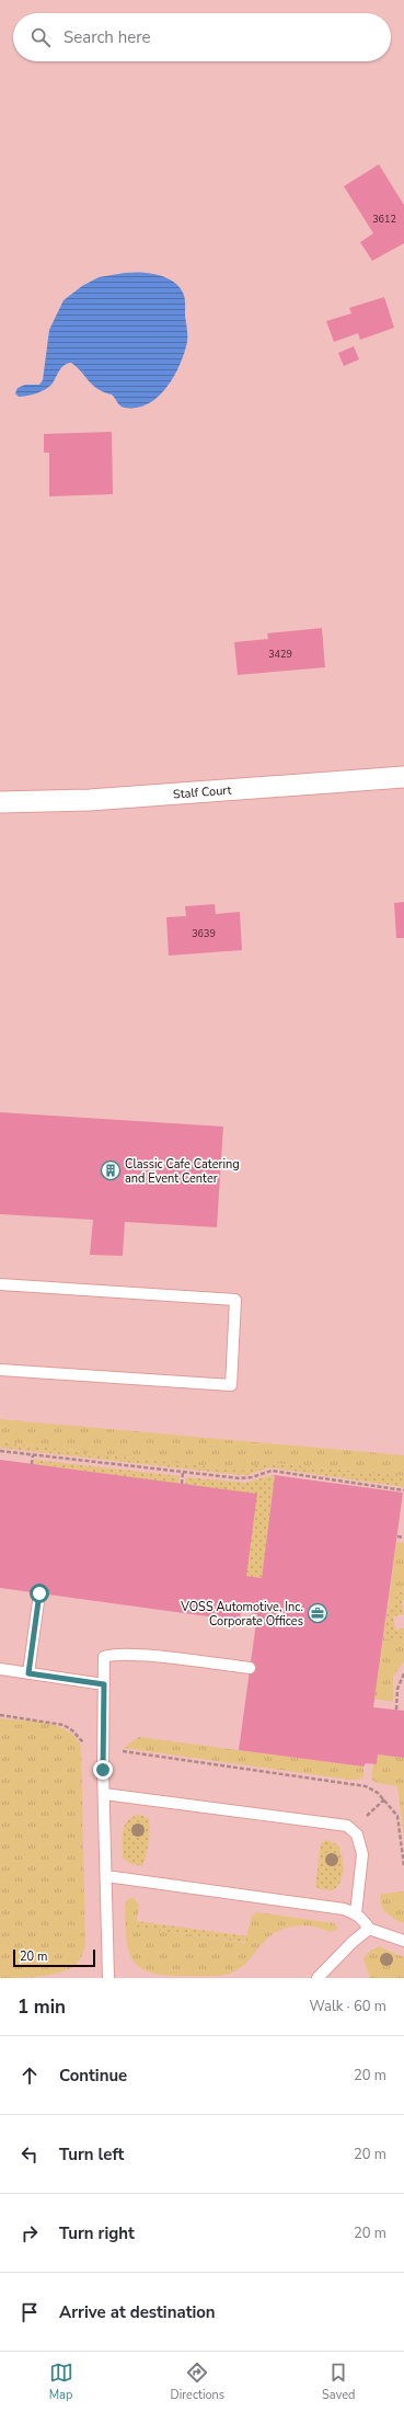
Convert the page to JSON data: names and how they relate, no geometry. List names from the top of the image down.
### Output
{
  "streets": {
    "street": ["Stalf Court"]
  },
  "places": {
    "building": ["Classic Cafe Catering and Event Center"],
    "office": ["VOSS Automotive, Inc. Corporate Offices"]
  },
  "house_numbers": ["3612", "3429", "3639"],
  "scale_bar": "20 m",
  "page": {
    "search": "Search here",
    "scale": "20 m",
    "heading": ["1 min", "Walk · 60 m"],
    "list": [
      ["Continue", "20 m"],
      ["Turn left", "20 m"],
      ["Turn right", "20 m"],
      "Arrive at destination"
    ],
    "nav": ["Map", "Directions", "Saved"]
  }
}
